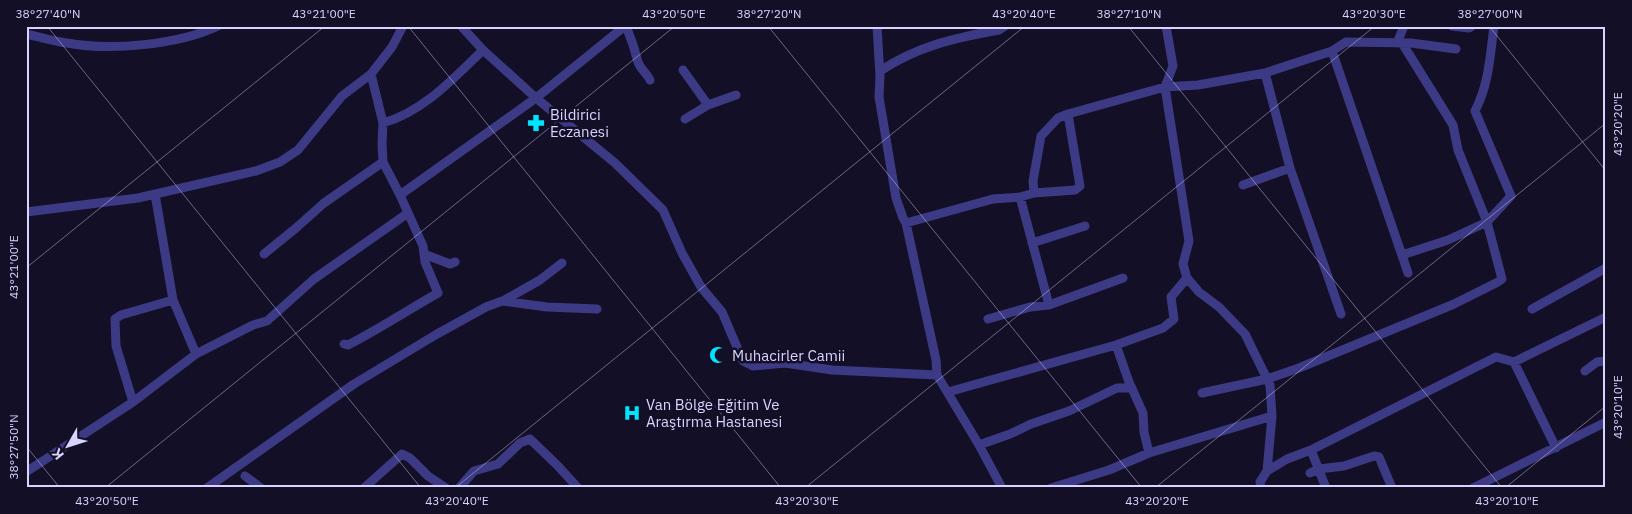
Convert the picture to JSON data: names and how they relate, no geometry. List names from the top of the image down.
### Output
{
  "places": {
    "pharmacy": ["Bildirici Eczanesi"],
    "mosque": ["Muhacirler Camii"],
    "hospital": ["Van Bölge Eğitim Ve Araştırma Hastanesi"]
  },
  "north": "bottom left",
  "coordinates": [
    "38°27'40\"N",
    "43°21'00\"E",
    "43°20'50\"E",
    "38°27'20\"N",
    "43°20'40\"E",
    "38°27'10\"N",
    "43°20'30\"E",
    "38°27'00\"N",
    "43°20'20\"E",
    "43°20'10\"E",
    "38°27'50\"N"
  ]
}
